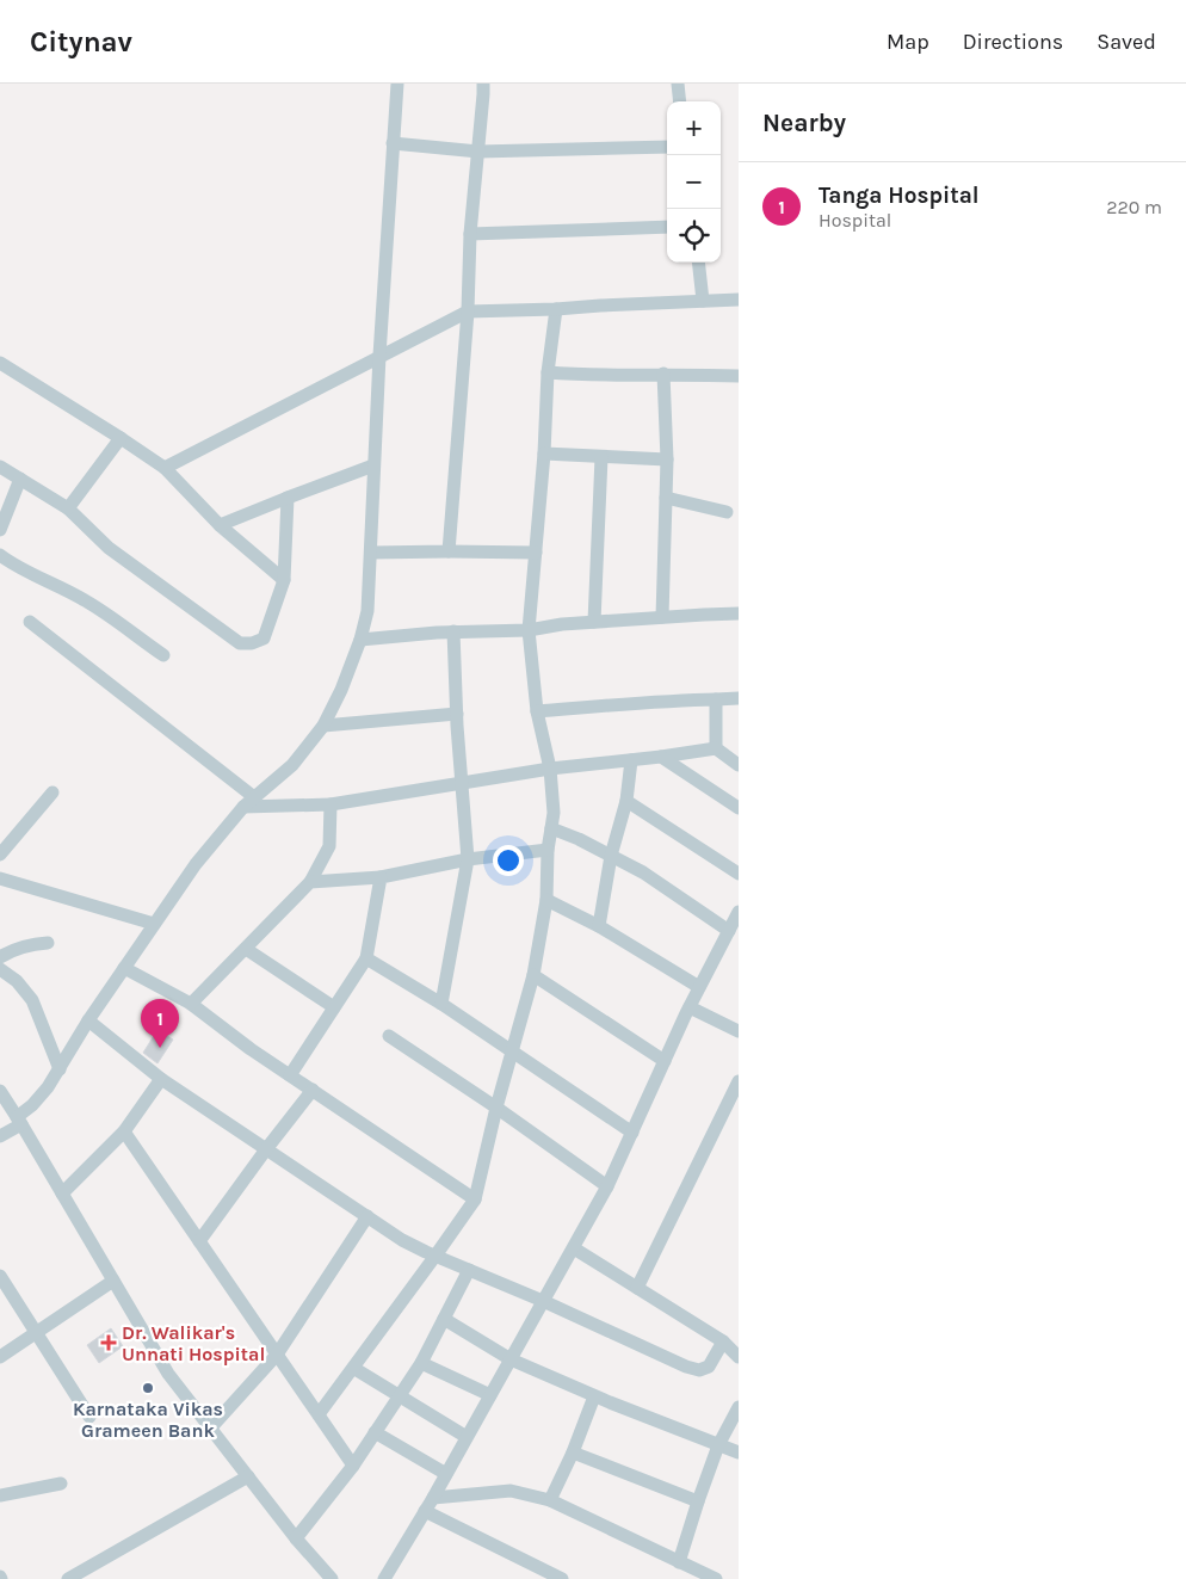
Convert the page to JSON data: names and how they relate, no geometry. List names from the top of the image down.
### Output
{
  "places": {
    "health": ["Dr. Walikar's Unnati Hospital"],
    "other": ["Karnataka Vikas Grameen Bank"]
  },
  "page": {
    "header": "Citynav",
    "nav": ["Map", "Directions", "Saved"],
    "heading": "Nearby",
    "map_buttons": ["+", "−"],
    "list": [
      {
        "mark": "1",
        "name": "Tanga Hospital",
        "note": "Hospital",
        "value": "220 m"
      }
    ],
    "pins": "1"
  }
}
